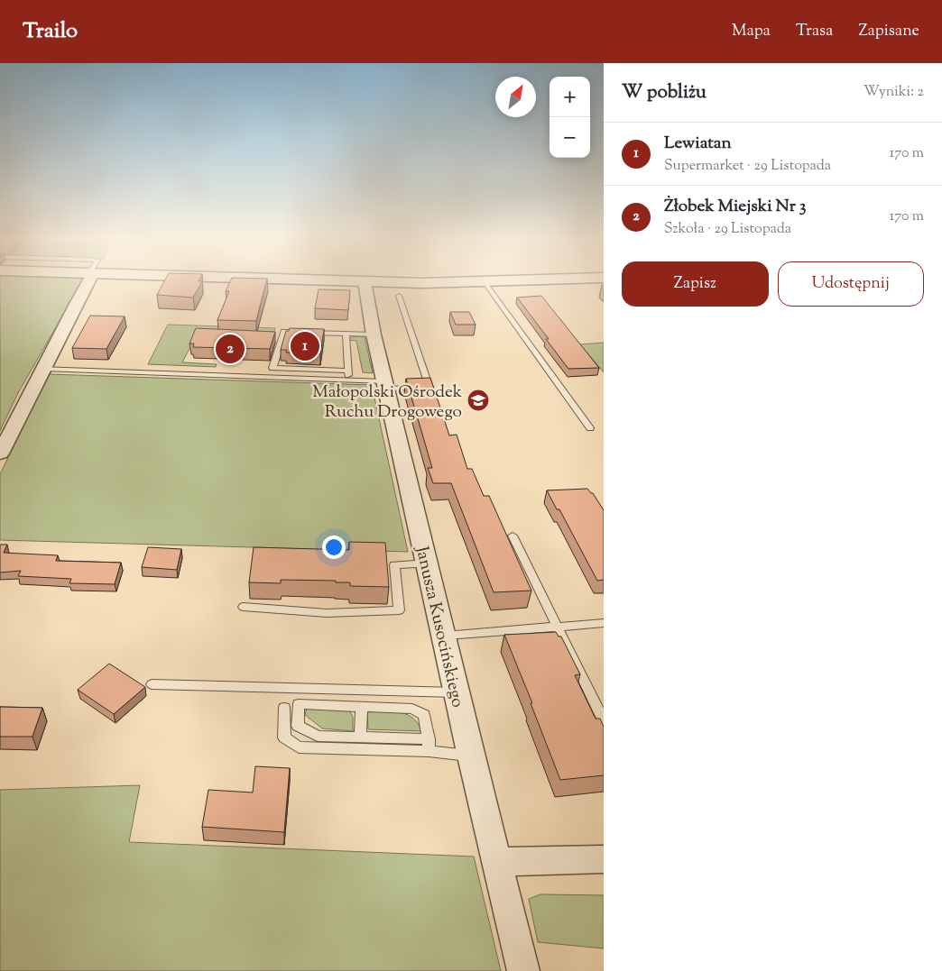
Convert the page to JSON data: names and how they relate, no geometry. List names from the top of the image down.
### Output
{
  "streets": {
    "street": ["Janusza Kusocińskiego"]
  },
  "places": {
    "school or university": ["Małopolski Ośrodek Ruchu Drogowego"]
  },
  "north": "top right",
  "page": {
    "header": "Trailo",
    "nav": ["Mapa", "Trasa", "Zapisane"],
    "heading": ["W pobliżu", "Wyniki: 2"],
    "map_buttons": ["+", "−"],
    "list": [
      {
        "mark": "1",
        "name": "Lewiatan",
        "note": "Supermarket · 29 Listopada",
        "value": "170 m"
      },
      {
        "mark": "2",
        "name": "Żłobek Miejski Nr 3",
        "note": "Szkoła · 29 Listopada",
        "value": "170 m"
      }
    ],
    "buttons": ["Zapisz", "Udostępnij"],
    "pins": ["1", "2"]
  }
}
